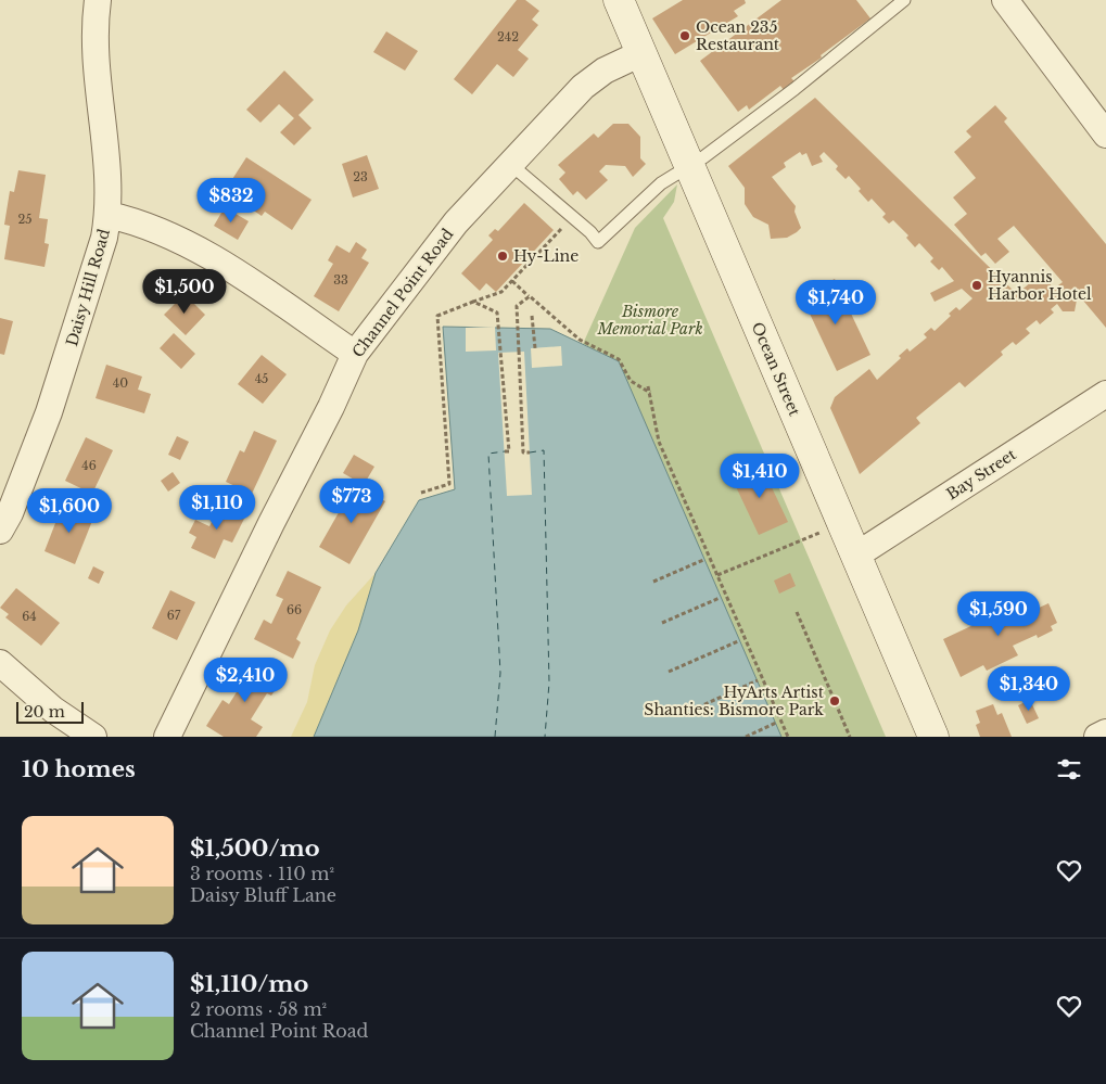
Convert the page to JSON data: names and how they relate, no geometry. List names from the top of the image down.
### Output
{
  "streets": {
    "main road": ["Ocean Street"],
    "street": ["Daisy Hill Road", "Channel Point Road", "Bay Street"]
  },
  "crossings": [
    ["Channel Point Road", "Ocean Street"],
    ["Ocean Street", "Bay Street"]
  ],
  "parks": ["Bismore Memorial Park"],
  "places": [
    "Ocean 235 Restaurant",
    "Hy-Line",
    "Hyannis Harbor Hotel",
    "HyArts Artist Shanties: Bismore Park"
  ],
  "house_numbers": [
    "242",
    "23",
    "25",
    "33",
    "45",
    "40",
    "46",
    "66",
    "67",
    "64"
  ],
  "scale_bar": "20 m",
  "page": {
    "price": [
      "$832",
      "$1,500",
      "$1,740",
      "$1,410",
      "$773",
      "$1,110",
      "$1,600",
      "$1,590",
      "$2,410",
      "$1,340"
    ],
    "scale": "20 m",
    "heading": "10 homes",
    "list": [
      {
        "name": "$1,500/mo",
        "note": "3 rooms · 110 m² · Daisy Bluff Lane"
      },
      {
        "name": "$1,110/mo",
        "note": "2 rooms · 58 m² · Channel Point Road"
      }
    ]
  }
}
